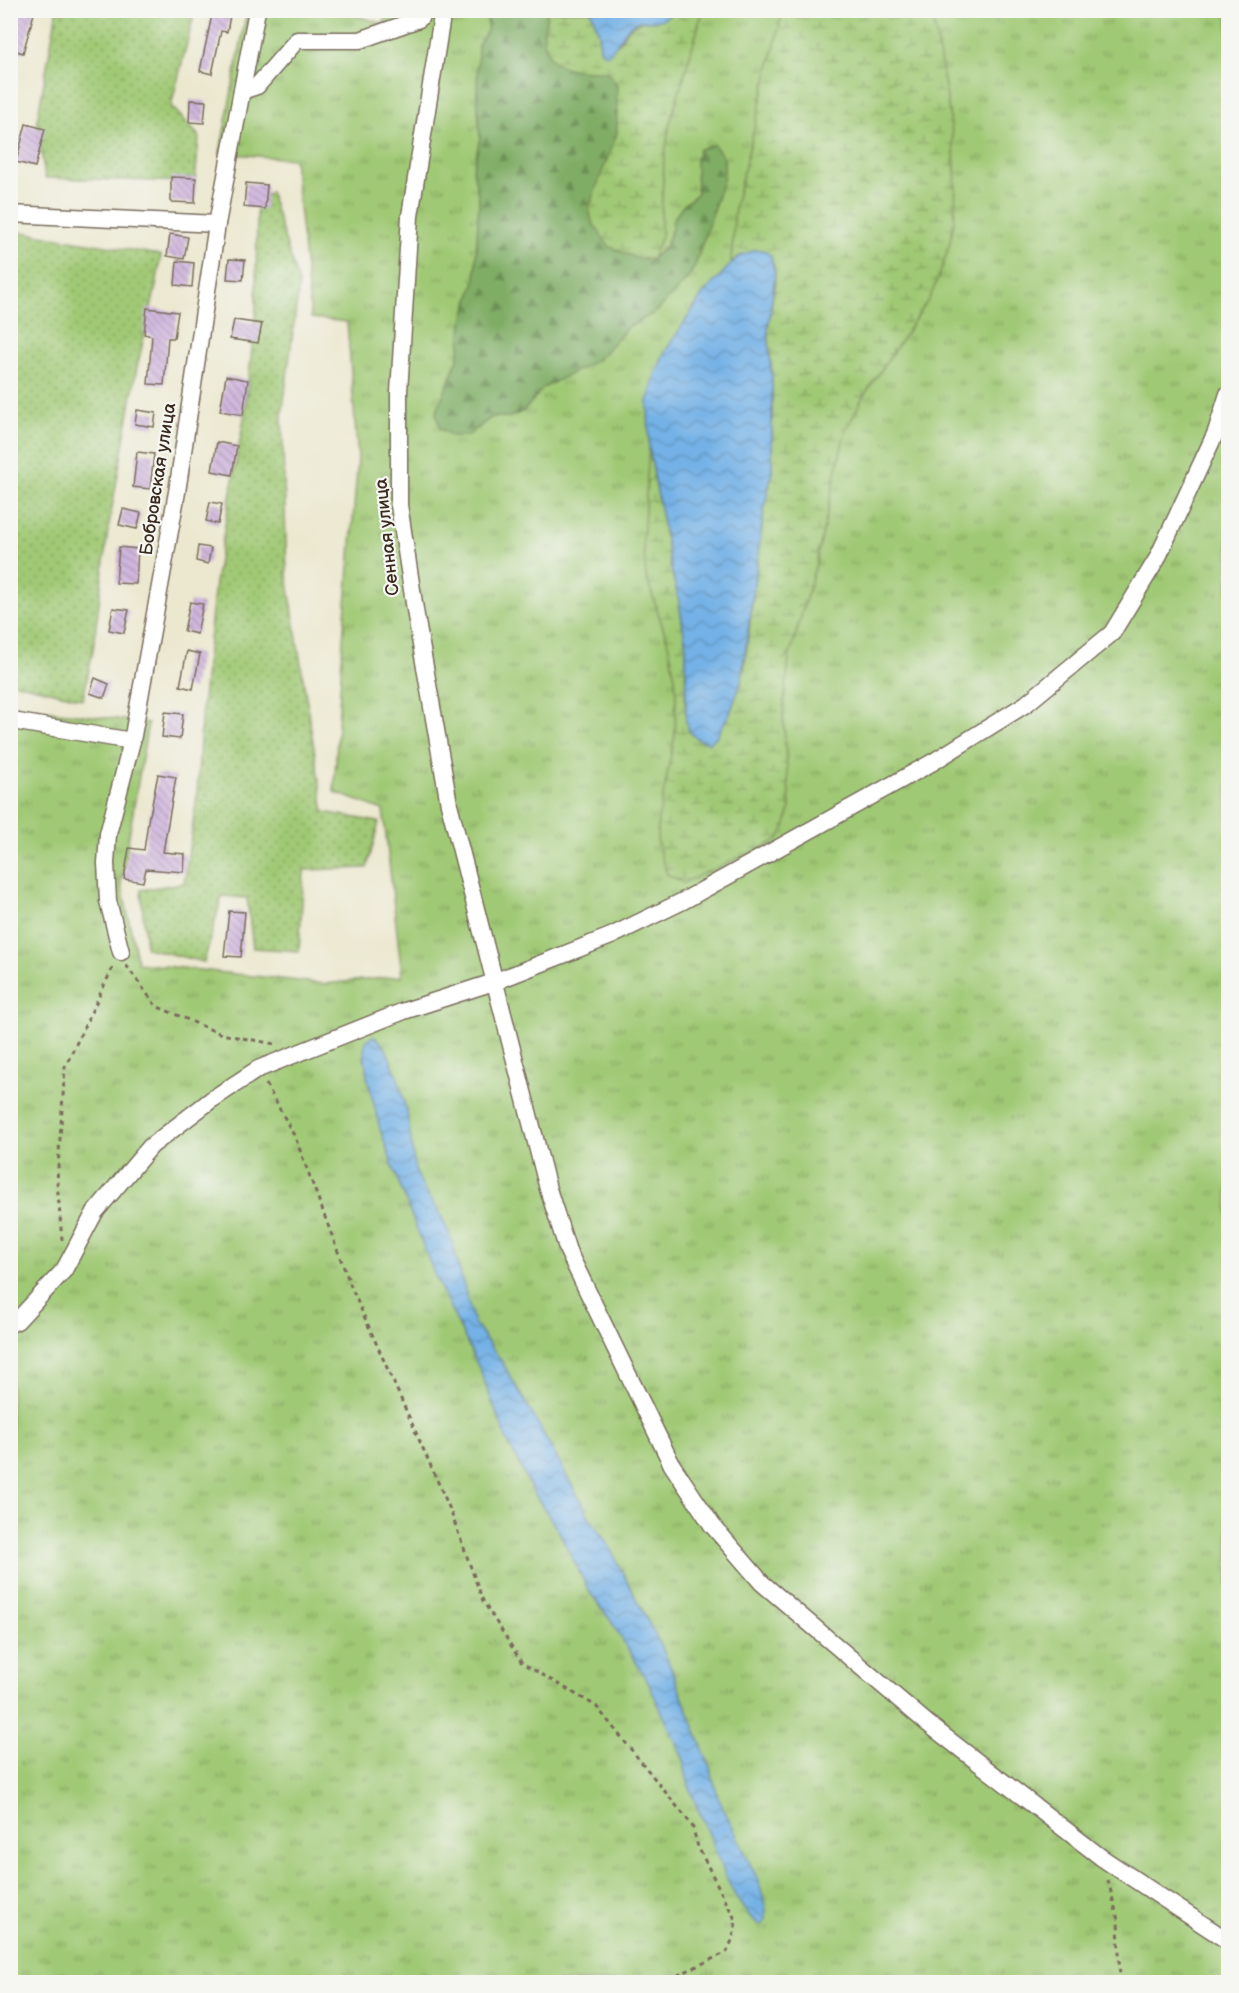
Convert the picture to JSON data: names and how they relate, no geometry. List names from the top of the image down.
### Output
{
  "streets": {
    "street": ["Бобровская улица", "Сенная улица"]
  }
}
